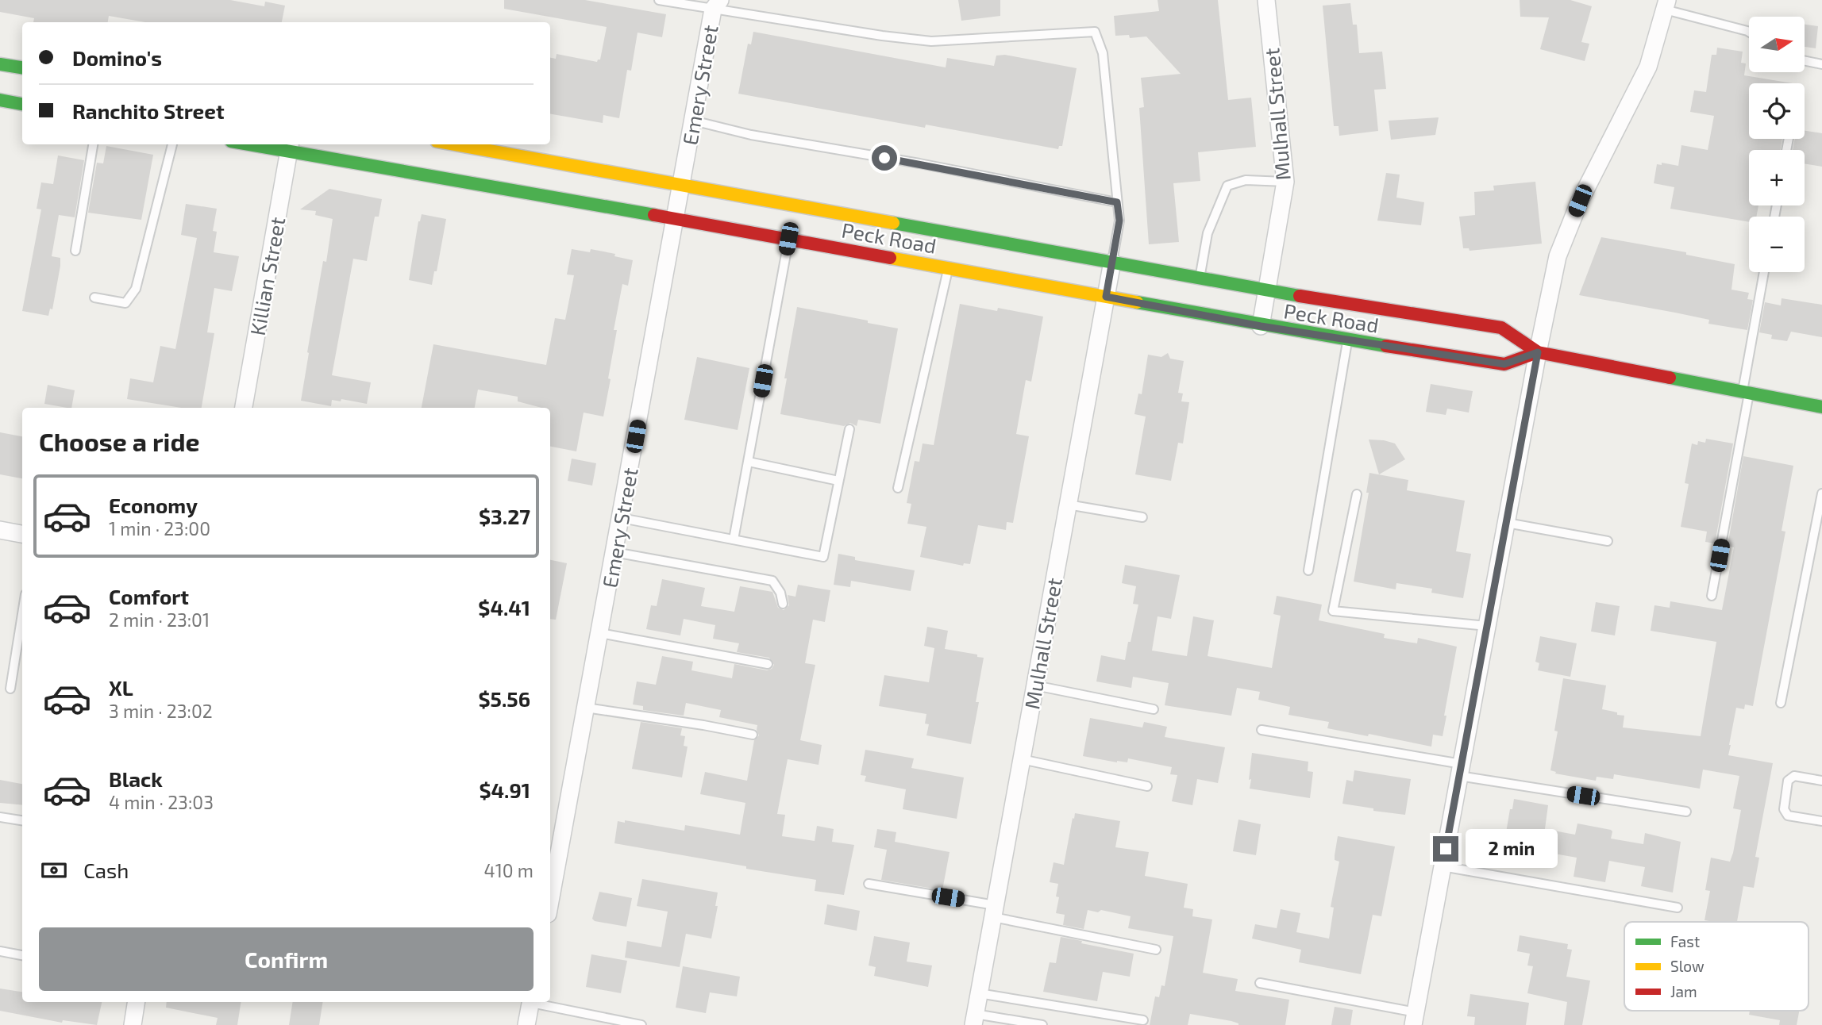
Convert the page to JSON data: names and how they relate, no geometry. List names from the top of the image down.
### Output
{
  "streets": {
    "main road": ["Peck Road"],
    "street": ["Emery Street", "Mulhall Street", "Killian Street"]
  },
  "crossings": [
    ["Emery Street", "Peck Road"],
    ["Mulhall Street", "Peck Road"],
    ["Peck Road", "Killian Street"]
  ],
  "legend": ["Fast", "Slow", "Jam"],
  "north": "right",
  "page": {
    "map_buttons": ["+", "−"],
    "banner": ["Domino's", "Ranchito Street"],
    "heading": "Choose a ride",
    "list": [
      {
        "name": "Economy",
        "note": "1 min · 23:00",
        "value": "$3.27"
      },
      {
        "name": "Comfort",
        "note": "2 min · 23:01",
        "value": "$4.41"
      },
      {
        "name": "XL",
        "note": "3 min · 23:02",
        "value": "$5.56"
      },
      {
        "name": "Black",
        "note": "4 min · 23:03",
        "value": "$4.91"
      }
    ],
    "bubble": "2 min",
    "pay": ["Cash", "410 m"],
    "buttons": "Confirm"
  }
}
